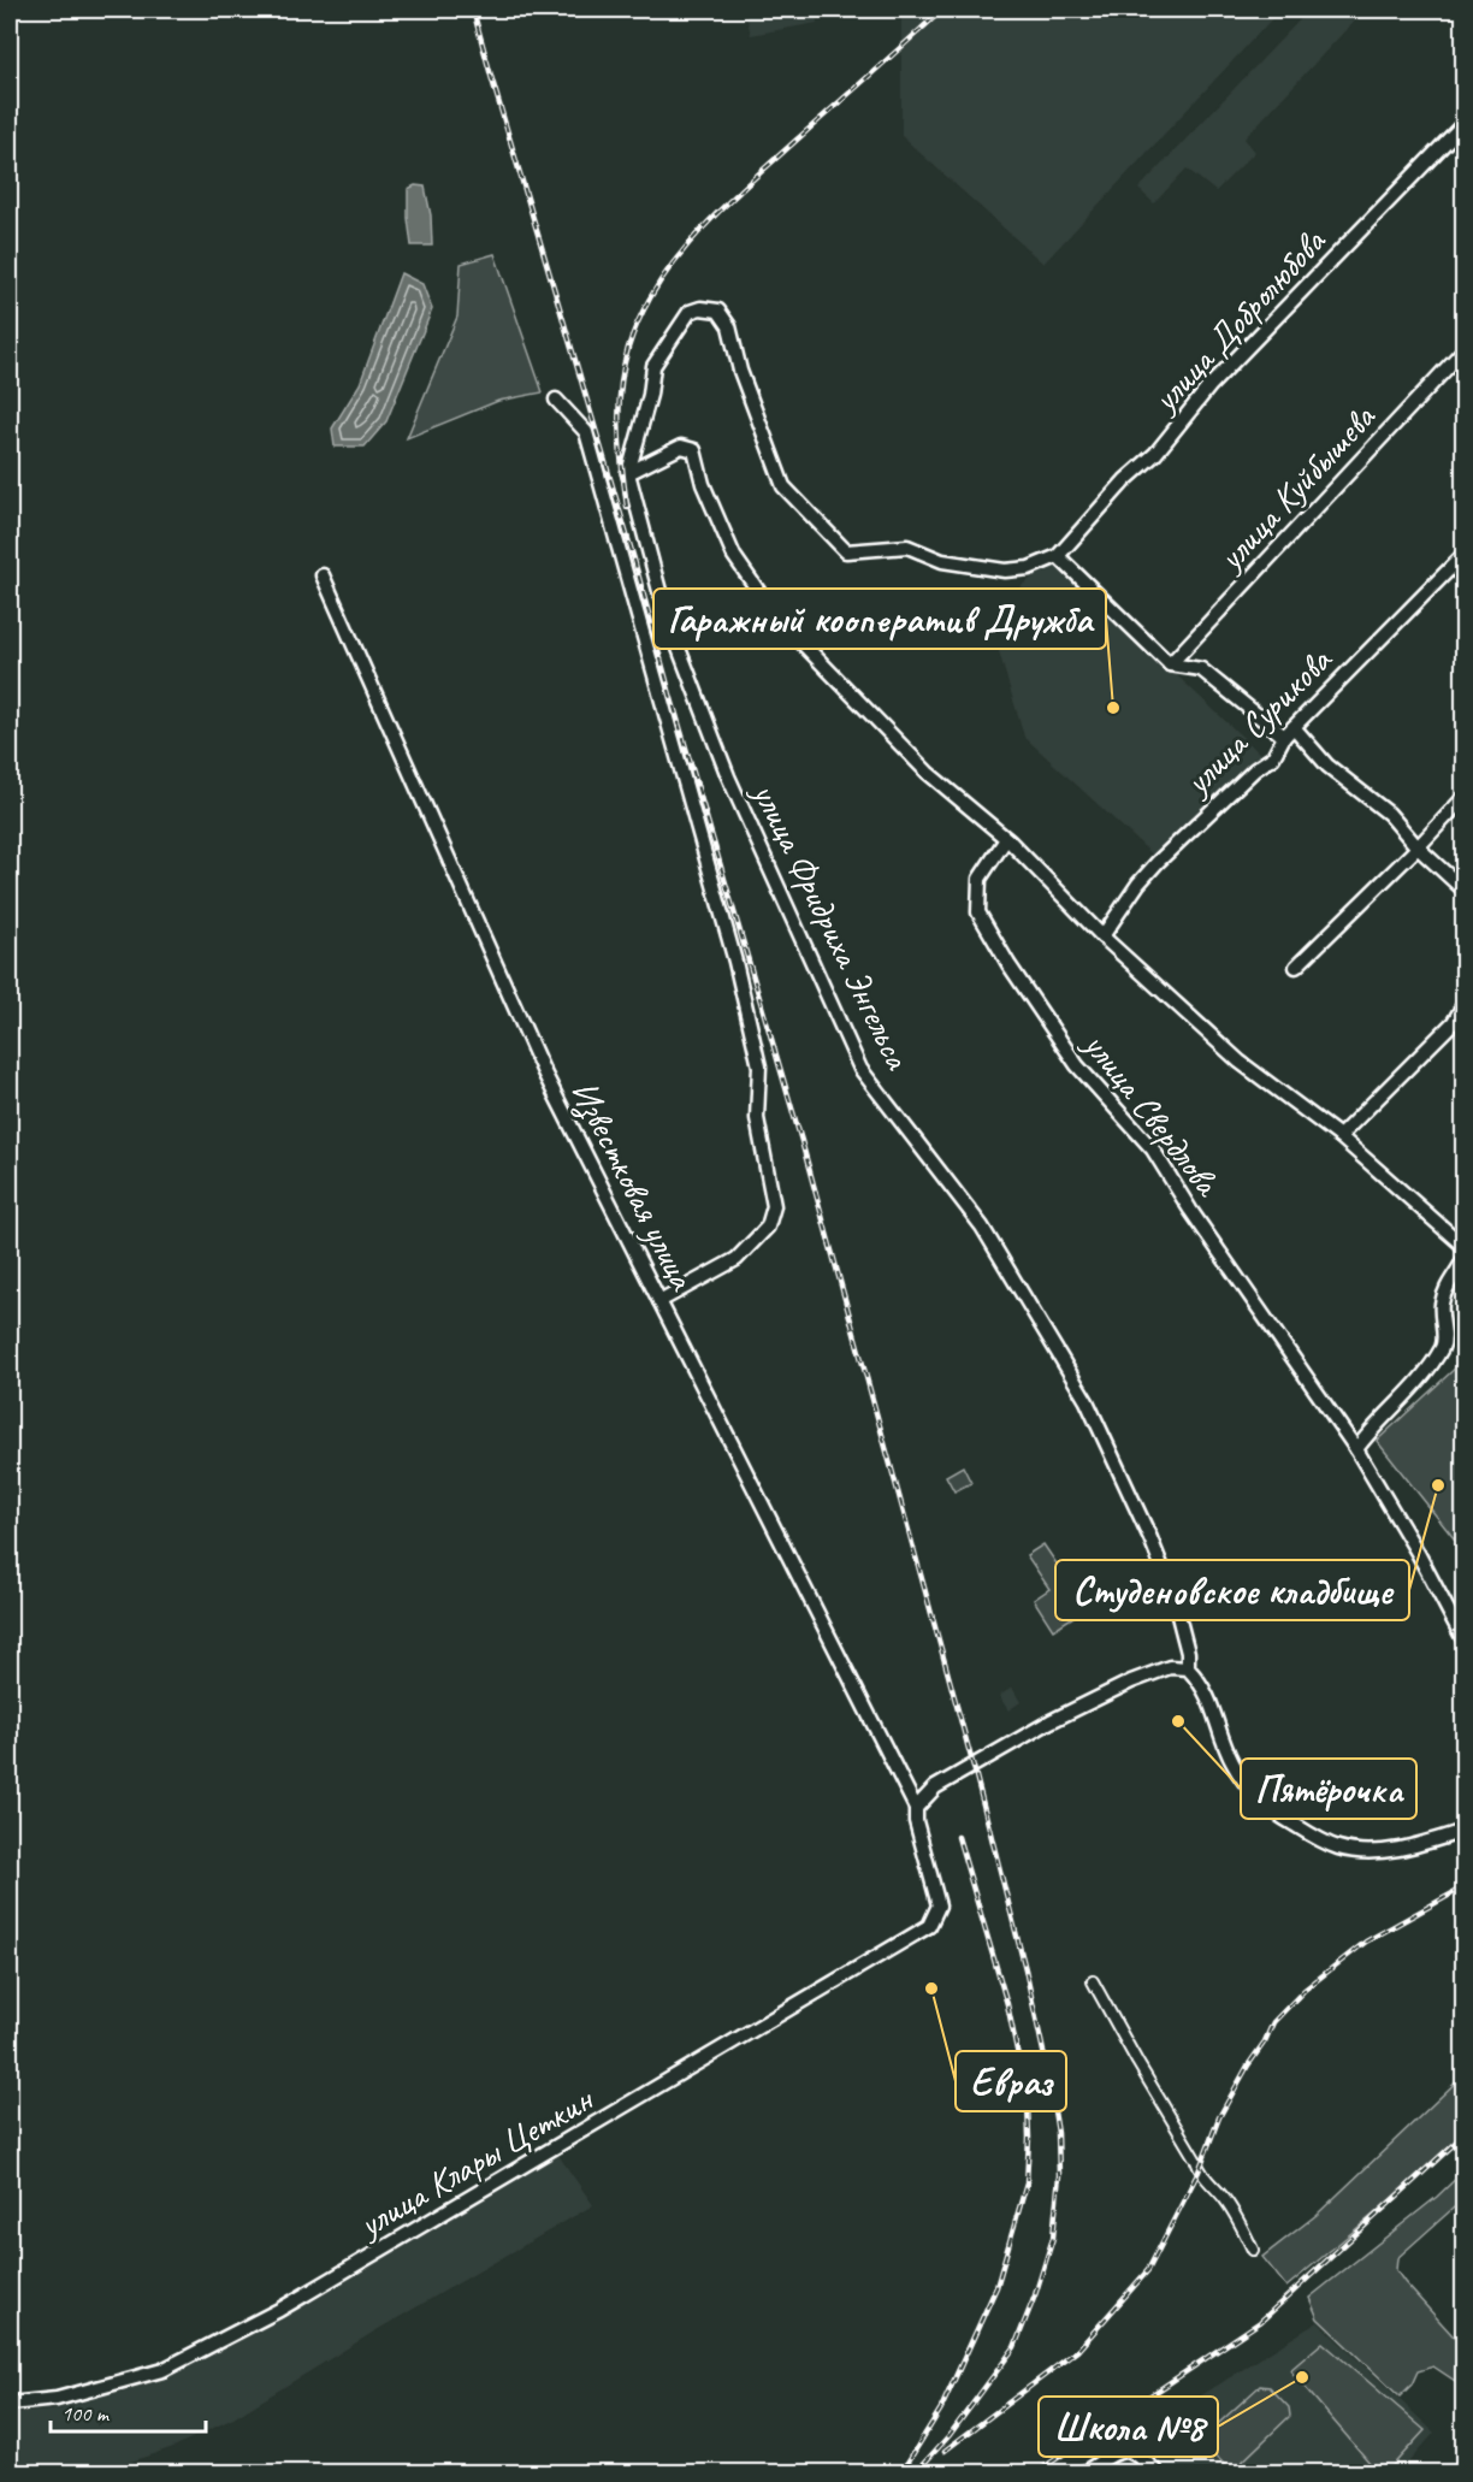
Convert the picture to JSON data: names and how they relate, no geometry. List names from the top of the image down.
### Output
{
  "streets": {
    "street": [
      "улица Добролюбова",
      "улица Куйбышева",
      "улица Сурикова",
      "улица Фридриха Энгельса",
      "улица Свердлова",
      "Известковая улица",
      "улица Клары Цеткин"
    ]
  },
  "crossings": [
    ["Известковая улица", "улица Клары Цеткин"]
  ],
  "places": [
    "Гаражный кооператив Дружба",
    "Студеновское кладбище",
    "Пятёрочка",
    "Евраз",
    "Школа №8"
  ],
  "scale_bar": "100 m"
}
